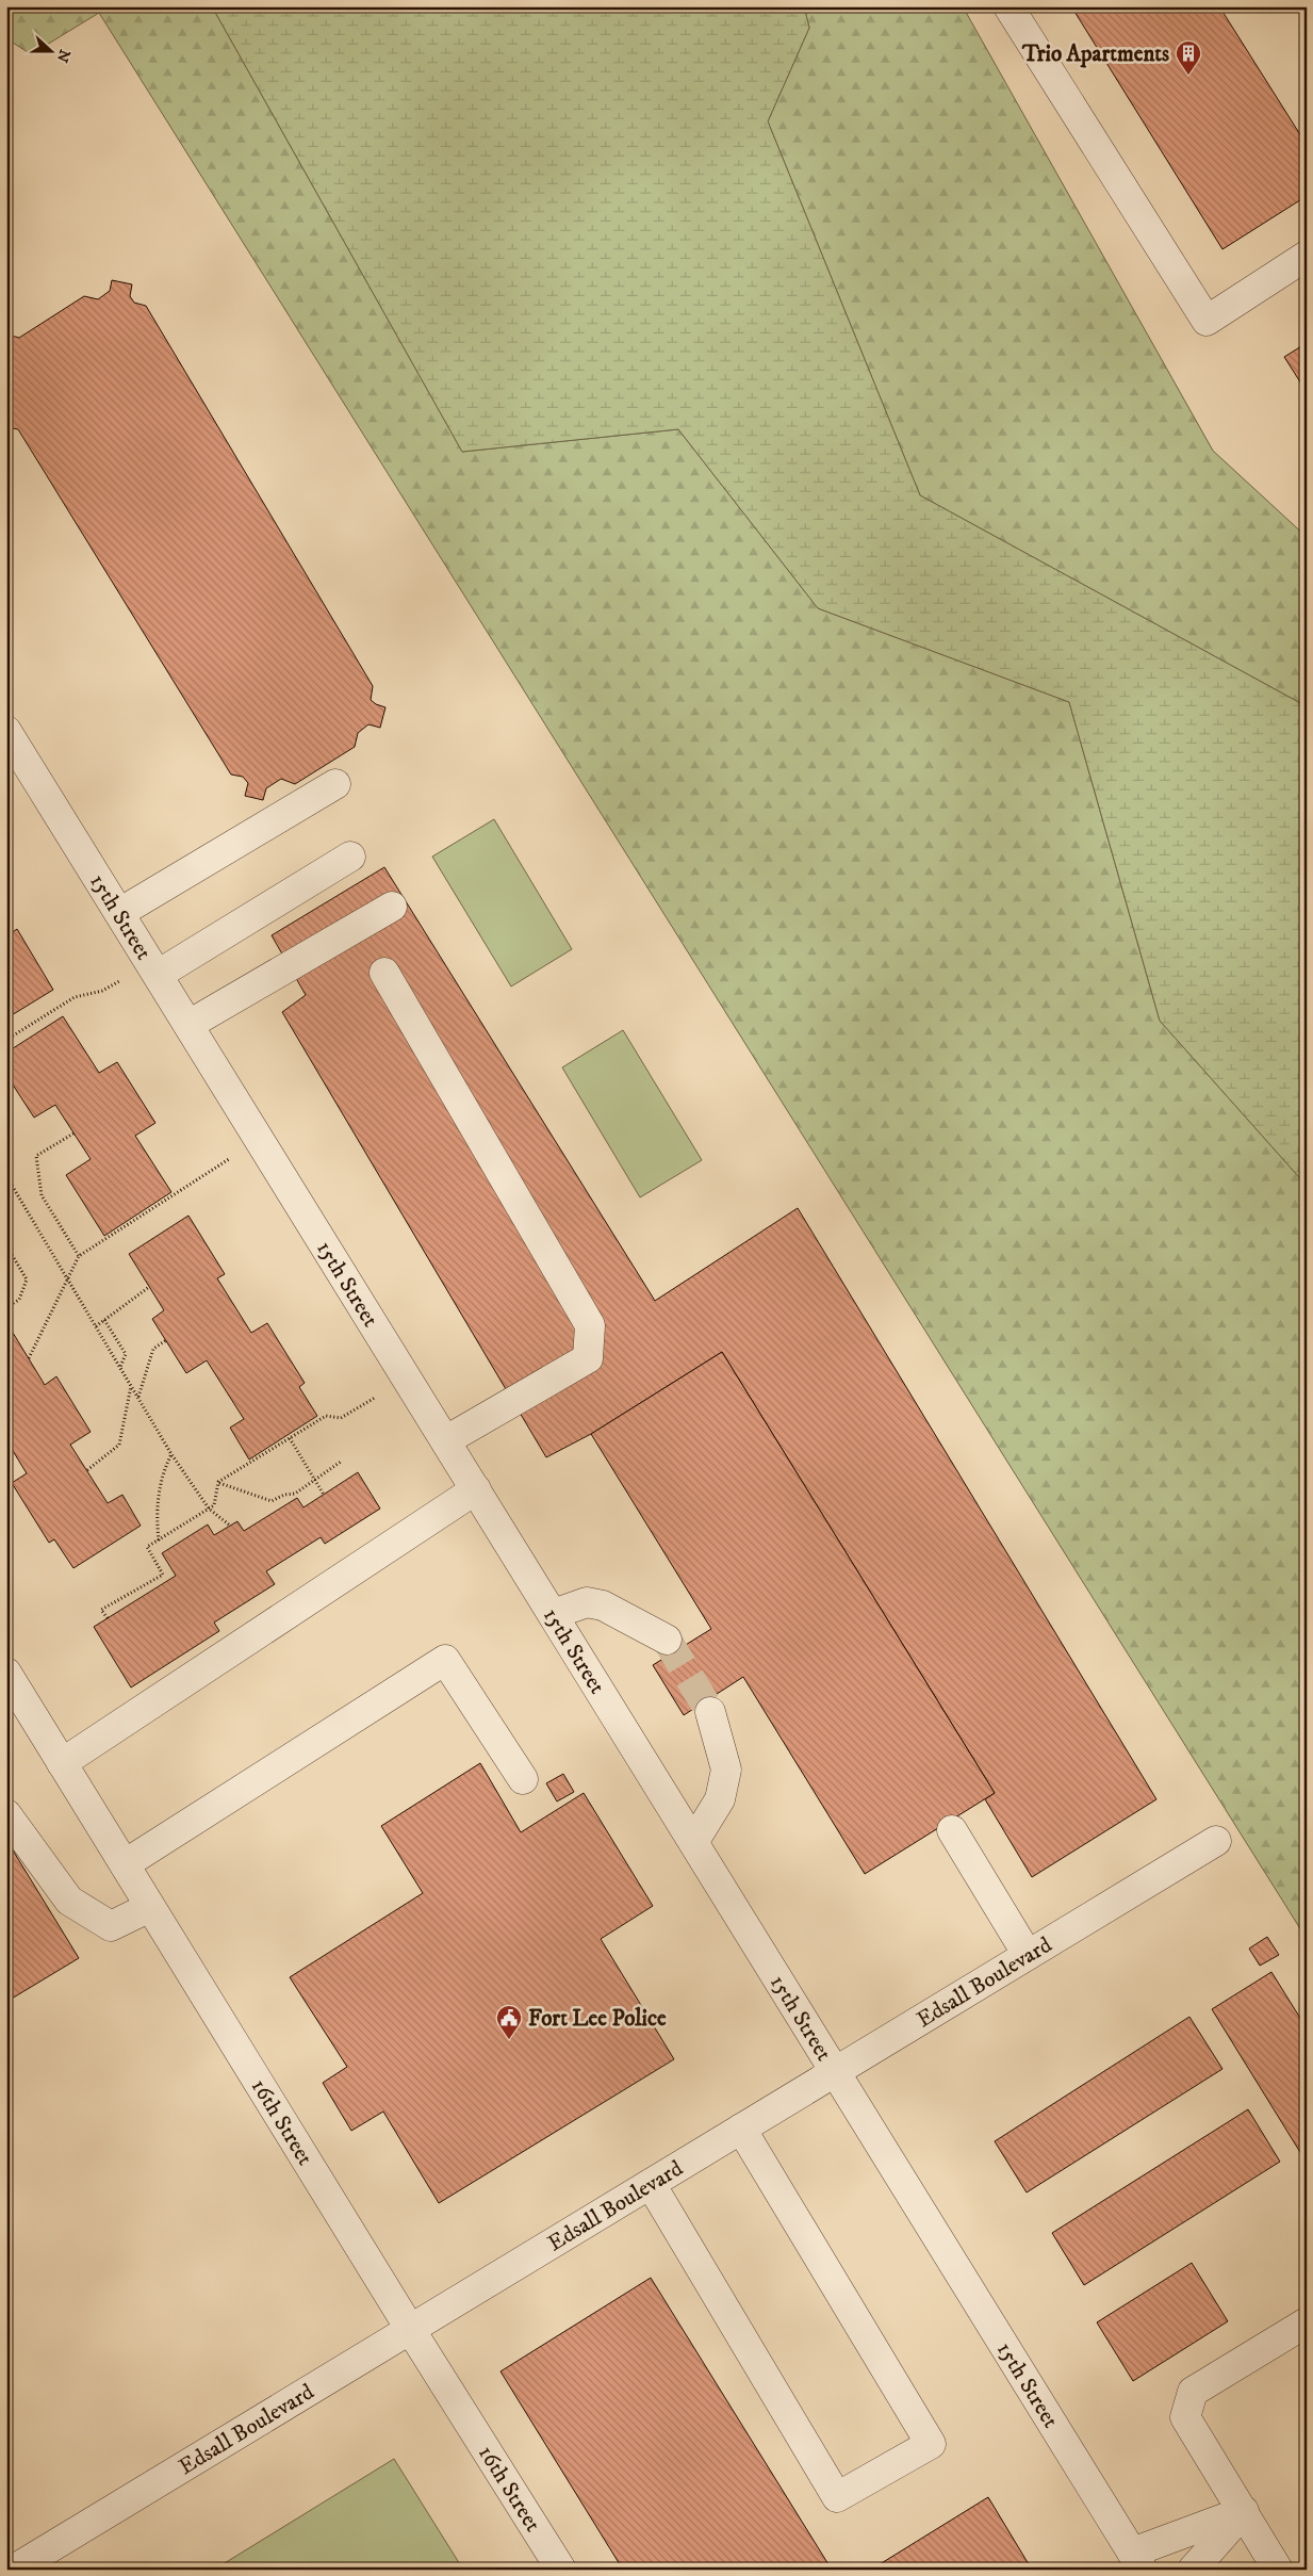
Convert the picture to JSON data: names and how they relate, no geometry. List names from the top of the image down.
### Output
{
  "streets": {
    "street": ["15th Street", "Edsall Boulevard", "16th Street"]
  },
  "crossings": [
    ["15th Street", "Edsall Boulevard"],
    ["Edsall Boulevard", "16th Street"]
  ],
  "places": {
    "building": ["Trio Apartments"],
    "public building": ["Fort Lee Police"]
  },
  "north": "right"
}
